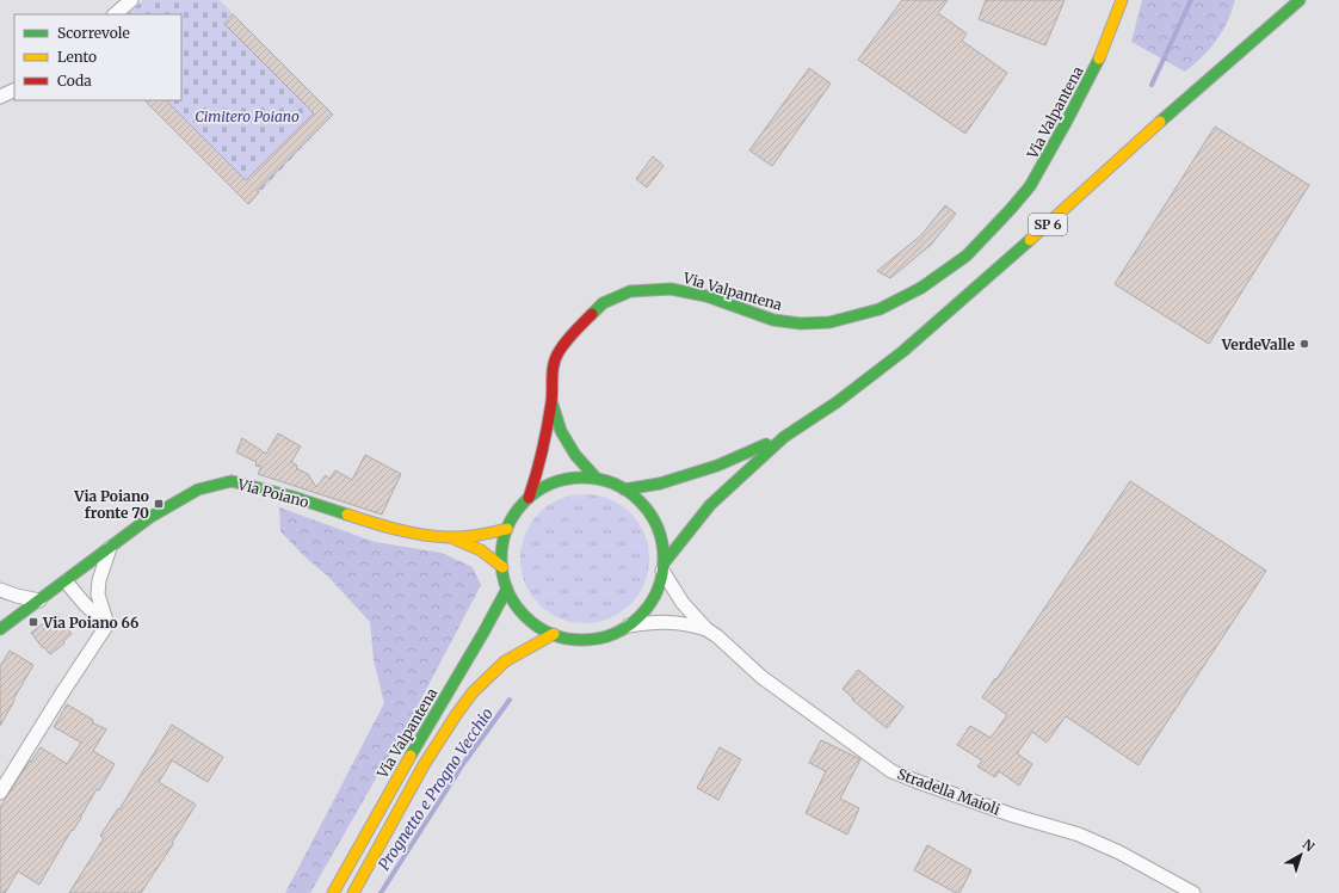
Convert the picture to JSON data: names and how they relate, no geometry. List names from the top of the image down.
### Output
{
  "streets": {
    "main road": ["Via Valpantena", "SP 6", "Via Poiano"],
    "street": ["Stradella Maioli"]
  },
  "crossings": [
    ["Via Valpantena", "SP 6"],
    ["Via Valpantena", "Via Poiano"],
    ["Via Valpantena", "Stradella Maioli"],
    ["Via Poiano", "Stradella Maioli"]
  ],
  "water": ["Prognetto e Progno Vecchio"],
  "parks": ["Cimitero Poiano"],
  "places": {
    "other": ["VerdeValle"],
    "transit": ["Via Poiano fronte 70", "Via Poiano 66"]
  },
  "legend": ["Scorrevole", "Lento", "Coda"],
  "north": "top right"
}
